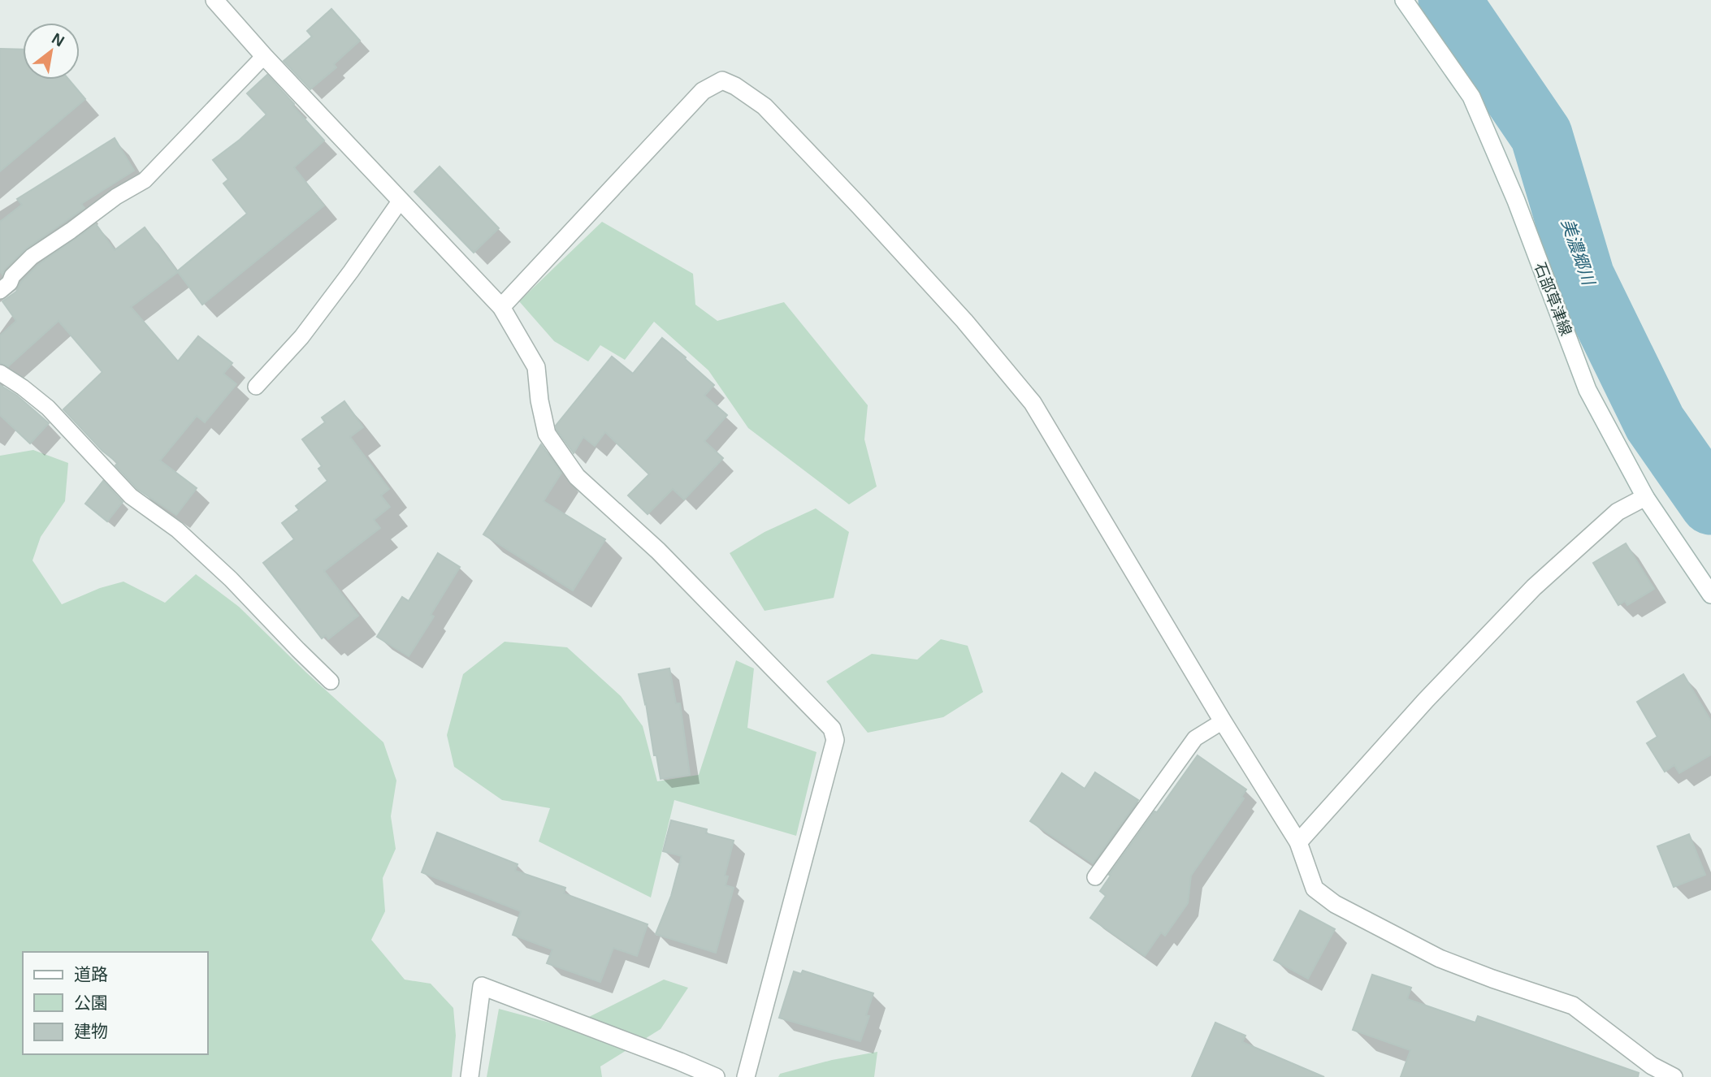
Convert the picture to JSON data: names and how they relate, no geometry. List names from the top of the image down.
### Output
{
  "streets": {
    "street": ["石部草津線"]
  },
  "water": ["美濃郷川"],
  "legend": ["道路", "公園", "建物"],
  "north": "top right"
}
